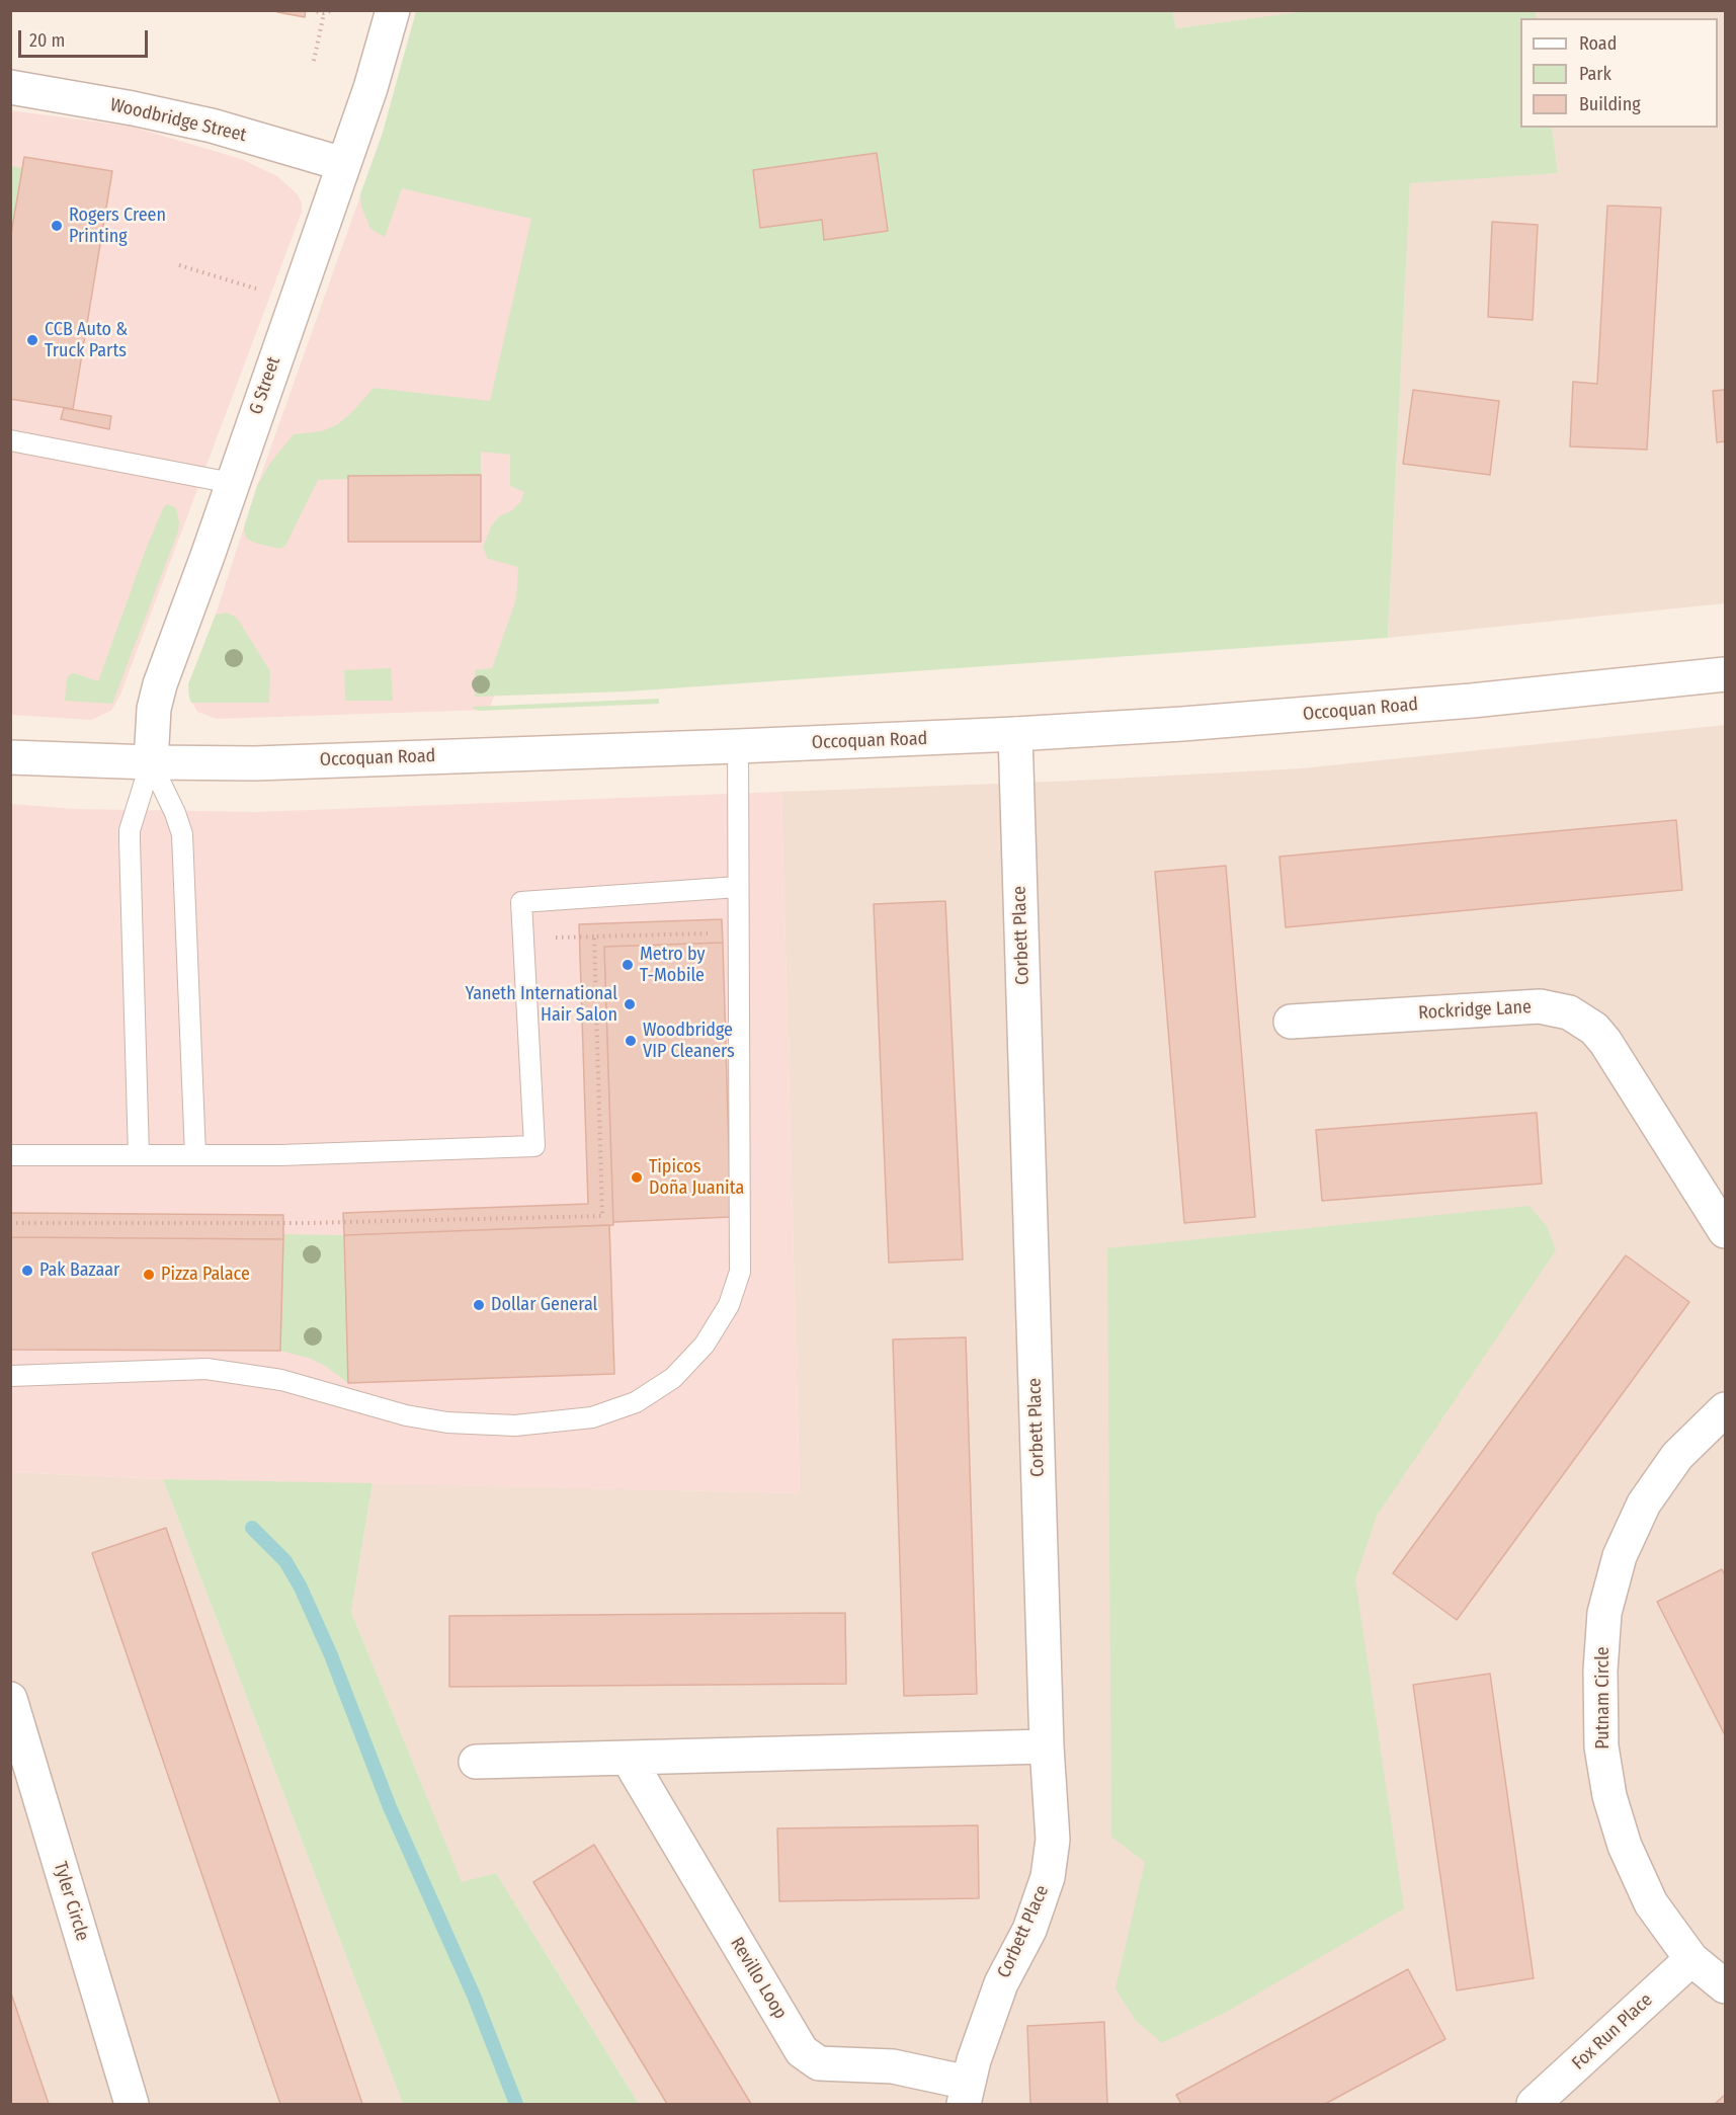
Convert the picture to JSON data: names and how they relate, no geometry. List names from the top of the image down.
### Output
{
  "streets": {
    "street": [
      "Woodbridge Street",
      "G Street",
      "Occoquan Road",
      "Corbett Place",
      "Rockridge Lane",
      "Putnam Circle",
      "Tyler Circle",
      "Revillo Loop",
      "Fox Run Place"
    ]
  },
  "crossings": [
    ["Woodbridge Street", "G Street"],
    ["G Street", "Occoquan Road"],
    ["Occoquan Road", "Corbett Place"],
    ["Corbett Place", "Revillo Loop"],
    ["Putnam Circle", "Fox Run Place"]
  ],
  "places": [
    "Rogers Creen Printing",
    "CCB Auto & Truck Parts",
    "Metro by T-Mobile",
    "Yaneth International Hair Salon",
    "Woodbridge VIP Cleaners",
    "Tipicos Doña Juanita",
    "Pak Bazaar",
    "Pizza Palace",
    "Dollar General"
  ],
  "legend": ["Road", "Park", "Building"],
  "scale_bar": "20 m"
}
